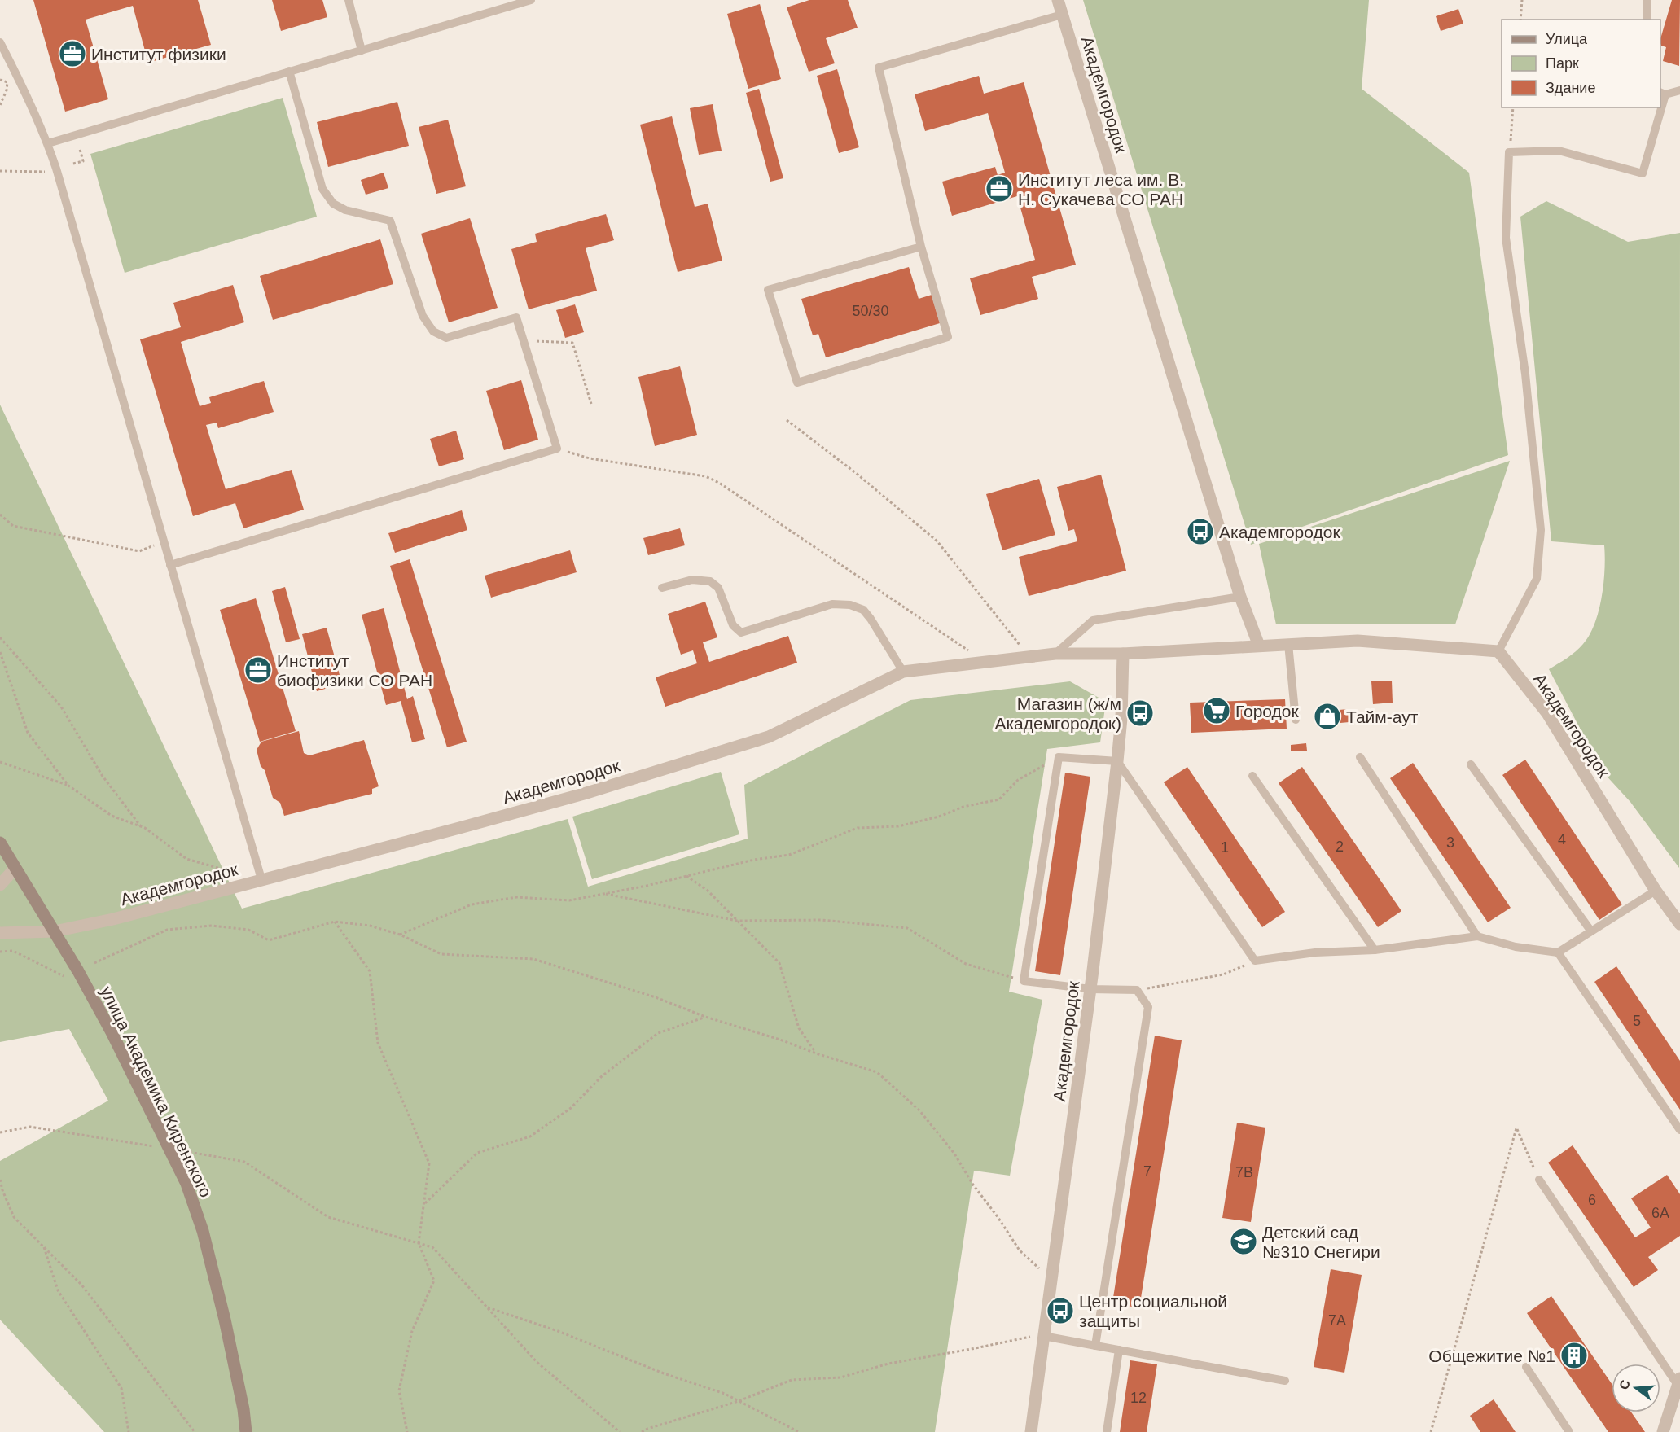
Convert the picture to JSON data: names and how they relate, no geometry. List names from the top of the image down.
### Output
{
  "streets": {
    "main road": ["улица Академика Киренского"],
    "street": ["Академгородок"]
  },
  "crossings": [
    ["Академгородок", "улица Академика Киренского"]
  ],
  "places": {
    "office": ["Институт физики", "Институт леса им. В. Н. Сукачева СО РАН", "Институт биофизики СО РАН"],
    "bus stop": ["Академгородок", "Магазин (ж/м Академгородок)", "Центр социальной защиты"],
    "supermarket": ["Городок"],
    "shop": ["Тайм-аут"],
    "school or university": ["Детский сад №310 Снегири"],
    "building": ["Общежитие №1"]
  },
  "house_numbers": [
    "50/30",
    "4",
    "3",
    "2",
    "1",
    "5",
    "7",
    "7В",
    "6",
    "6А",
    "7А",
    "12"
  ],
  "legend": ["Улица", "Парк", "Здание"],
  "north": "left"
}
